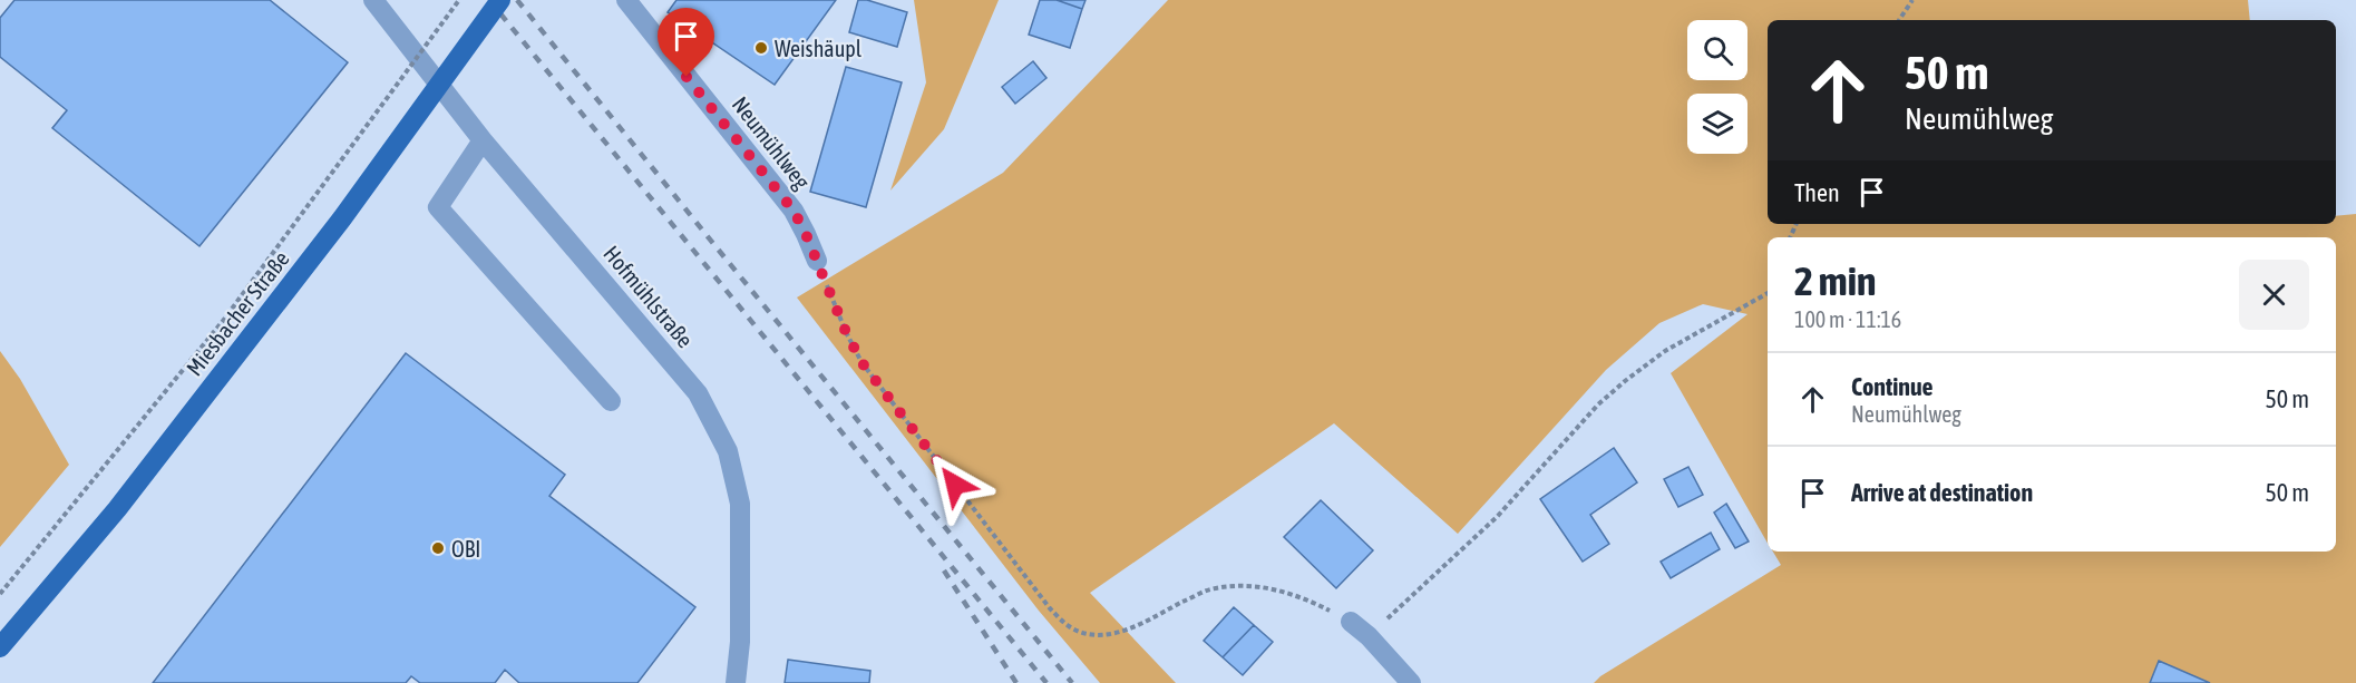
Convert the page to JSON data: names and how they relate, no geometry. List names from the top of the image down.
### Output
{
  "streets": {
    "main road": ["Miesbacher Straße"],
    "street": ["Neumühlweg", "Hofmühlstraße"]
  },
  "places": ["Weishäupl", "OBI"],
  "page": {
    "turn": ["50 m", "Neumühlweg"],
    "then": "Then",
    "heading": ["2 min", "100 m · 11:16"],
    "list": [
      {
        "name": "Continue",
        "note": "Neumühlweg",
        "value": "50 m"
      },
      {
        "name": "Arrive at destination",
        "value": "50 m"
      }
    ]
  }
}
